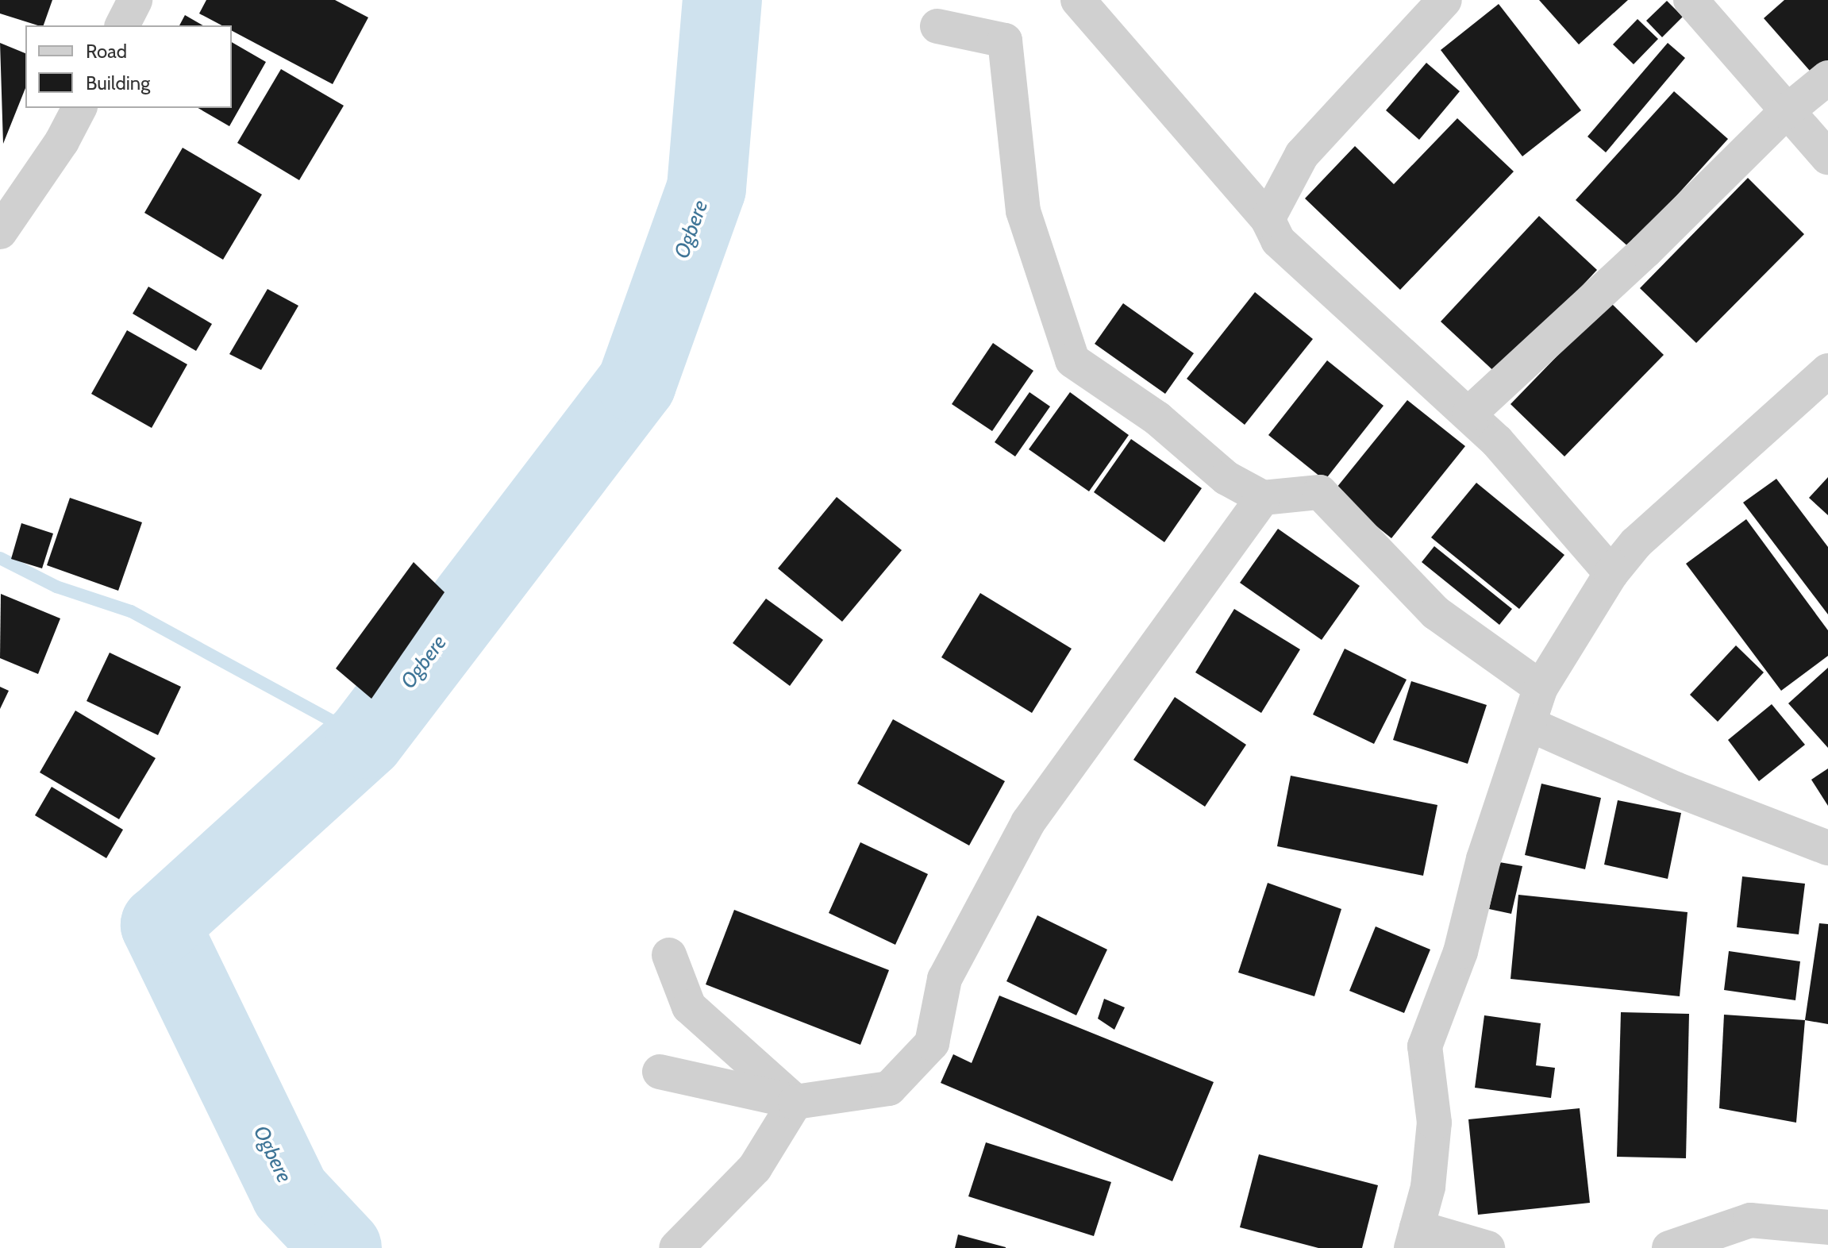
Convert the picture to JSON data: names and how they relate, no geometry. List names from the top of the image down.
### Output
{
  "water": ["Ogbere"],
  "legend": ["Road", "Building"]
}
